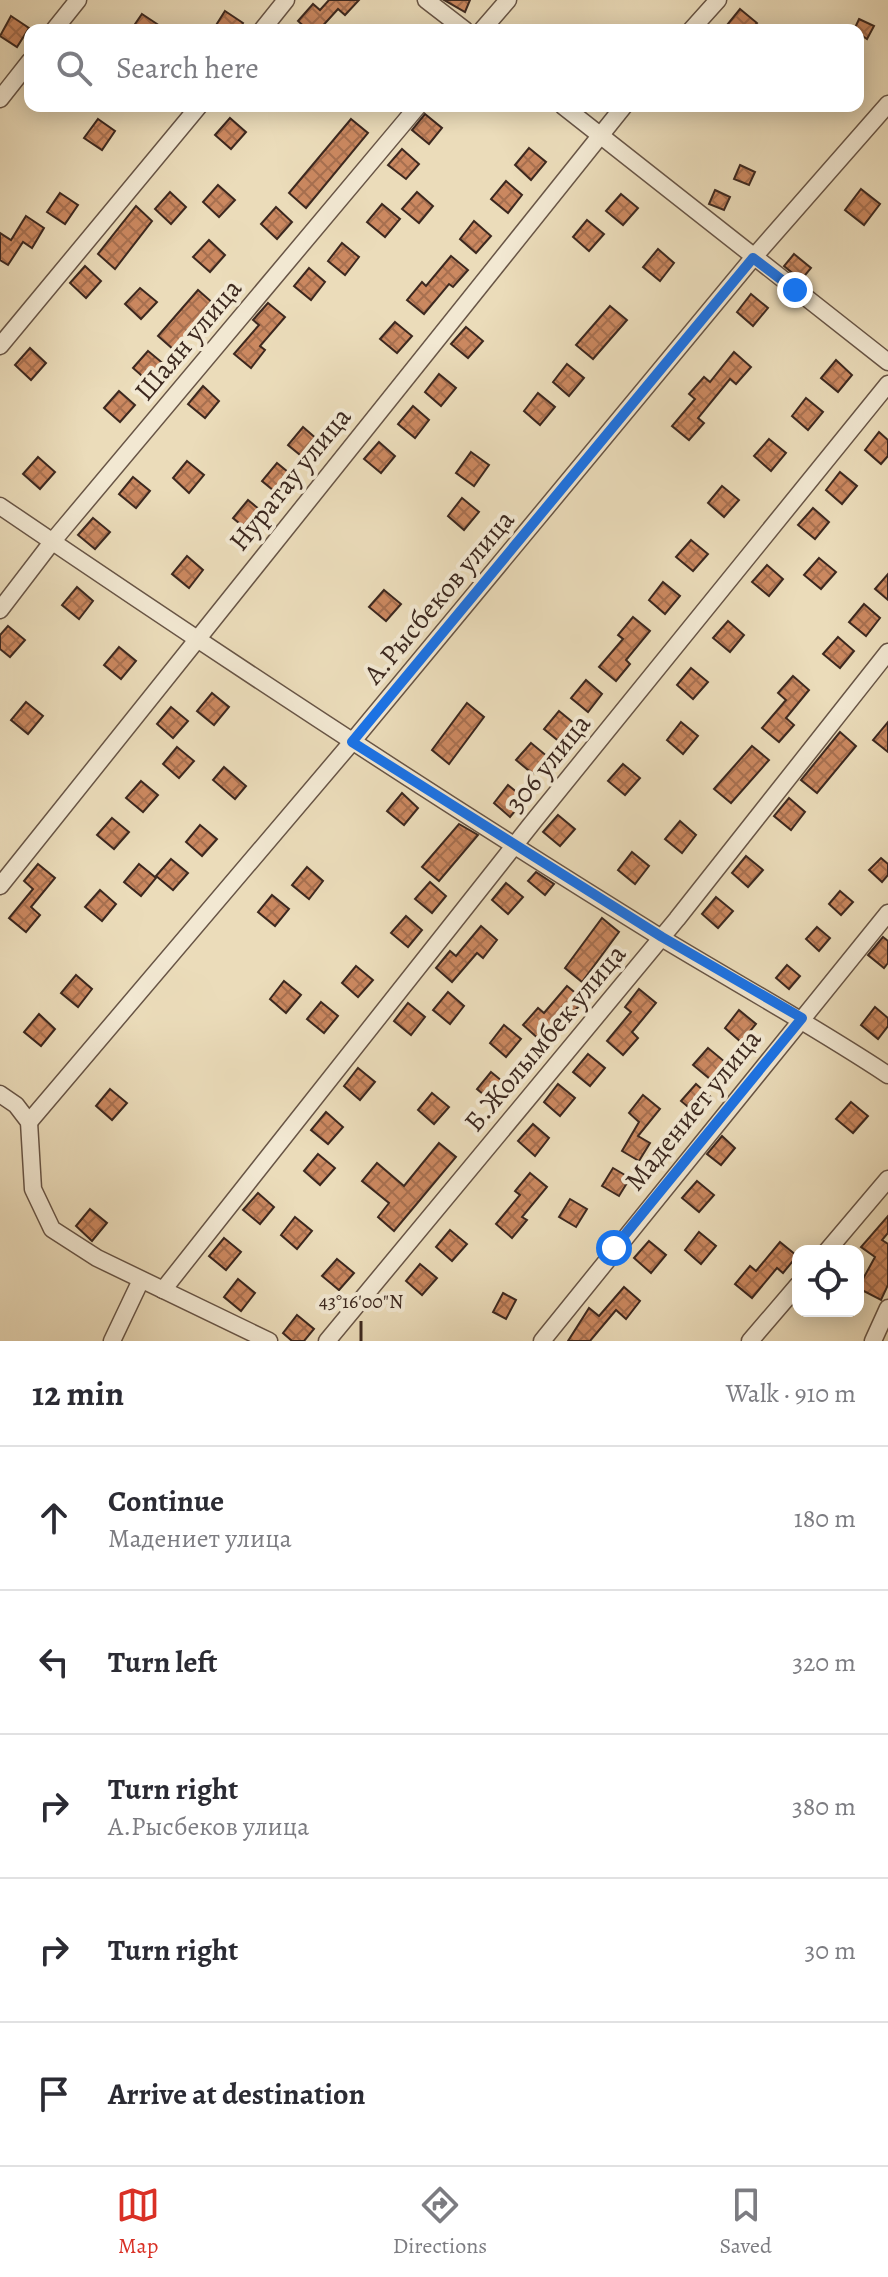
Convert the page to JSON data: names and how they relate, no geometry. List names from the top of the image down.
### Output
{
  "streets": {
    "street": [
      "Шаян улица",
      "Нуратау улица",
      "А.Рысбеков улица",
      "306 улица",
      "Б.Жолымбек улица",
      "Мадениет улица"
    ]
  },
  "page": {
    "search": "Search here",
    "heading": ["12 min", "Walk · 910 m"],
    "list": [
      ["Continue", "Мадениет улица", "180 m"],
      ["Turn left", "320 m"],
      ["Turn right", "А.Рысбеков улица", "380 m"],
      ["Turn right", "30 m"],
      "Arrive at destination"
    ],
    "nav": ["Map", "Directions", "Saved"]
  },
  "coordinates": ["43°16'00\"N"]
}
